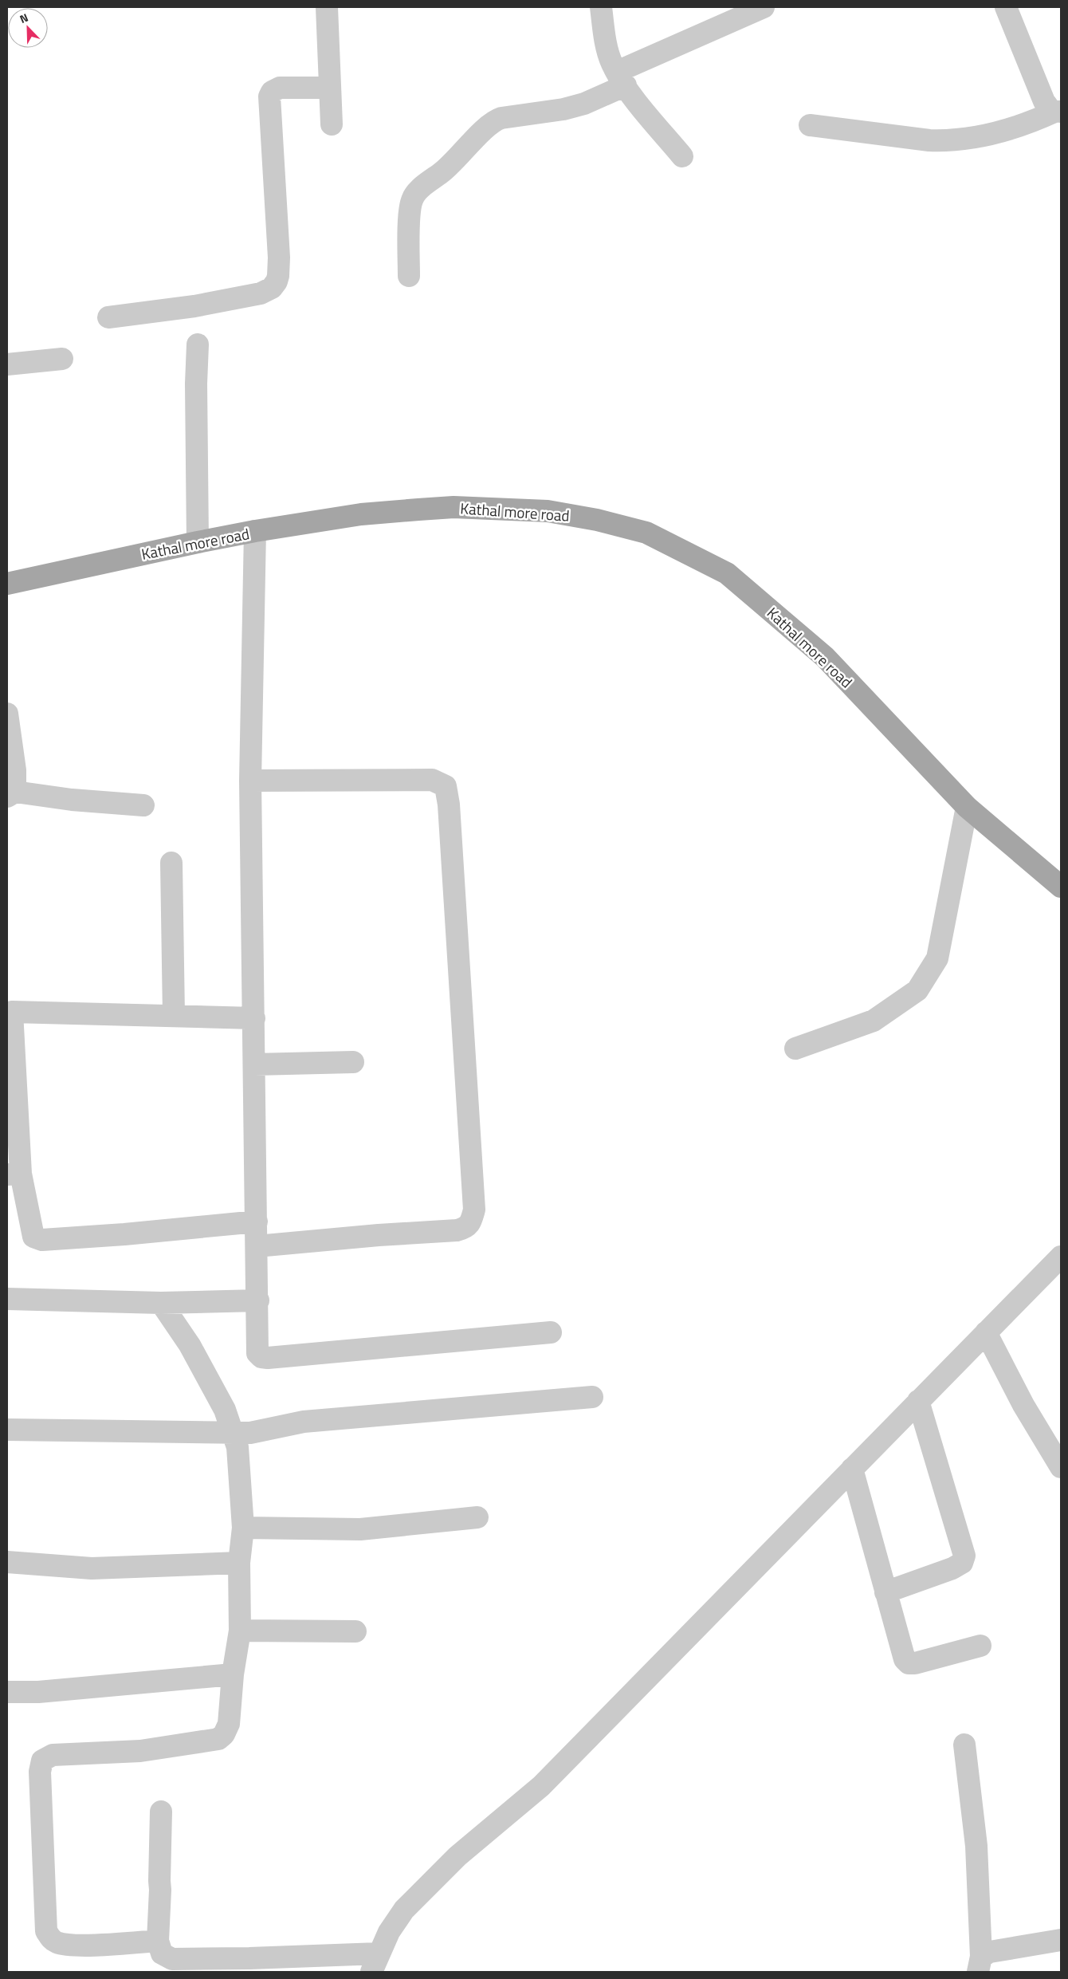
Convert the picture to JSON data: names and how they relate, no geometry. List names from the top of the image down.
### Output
{
  "streets": {
    "main road": ["Kathal more road"]
  },
  "north": "top left"
}
